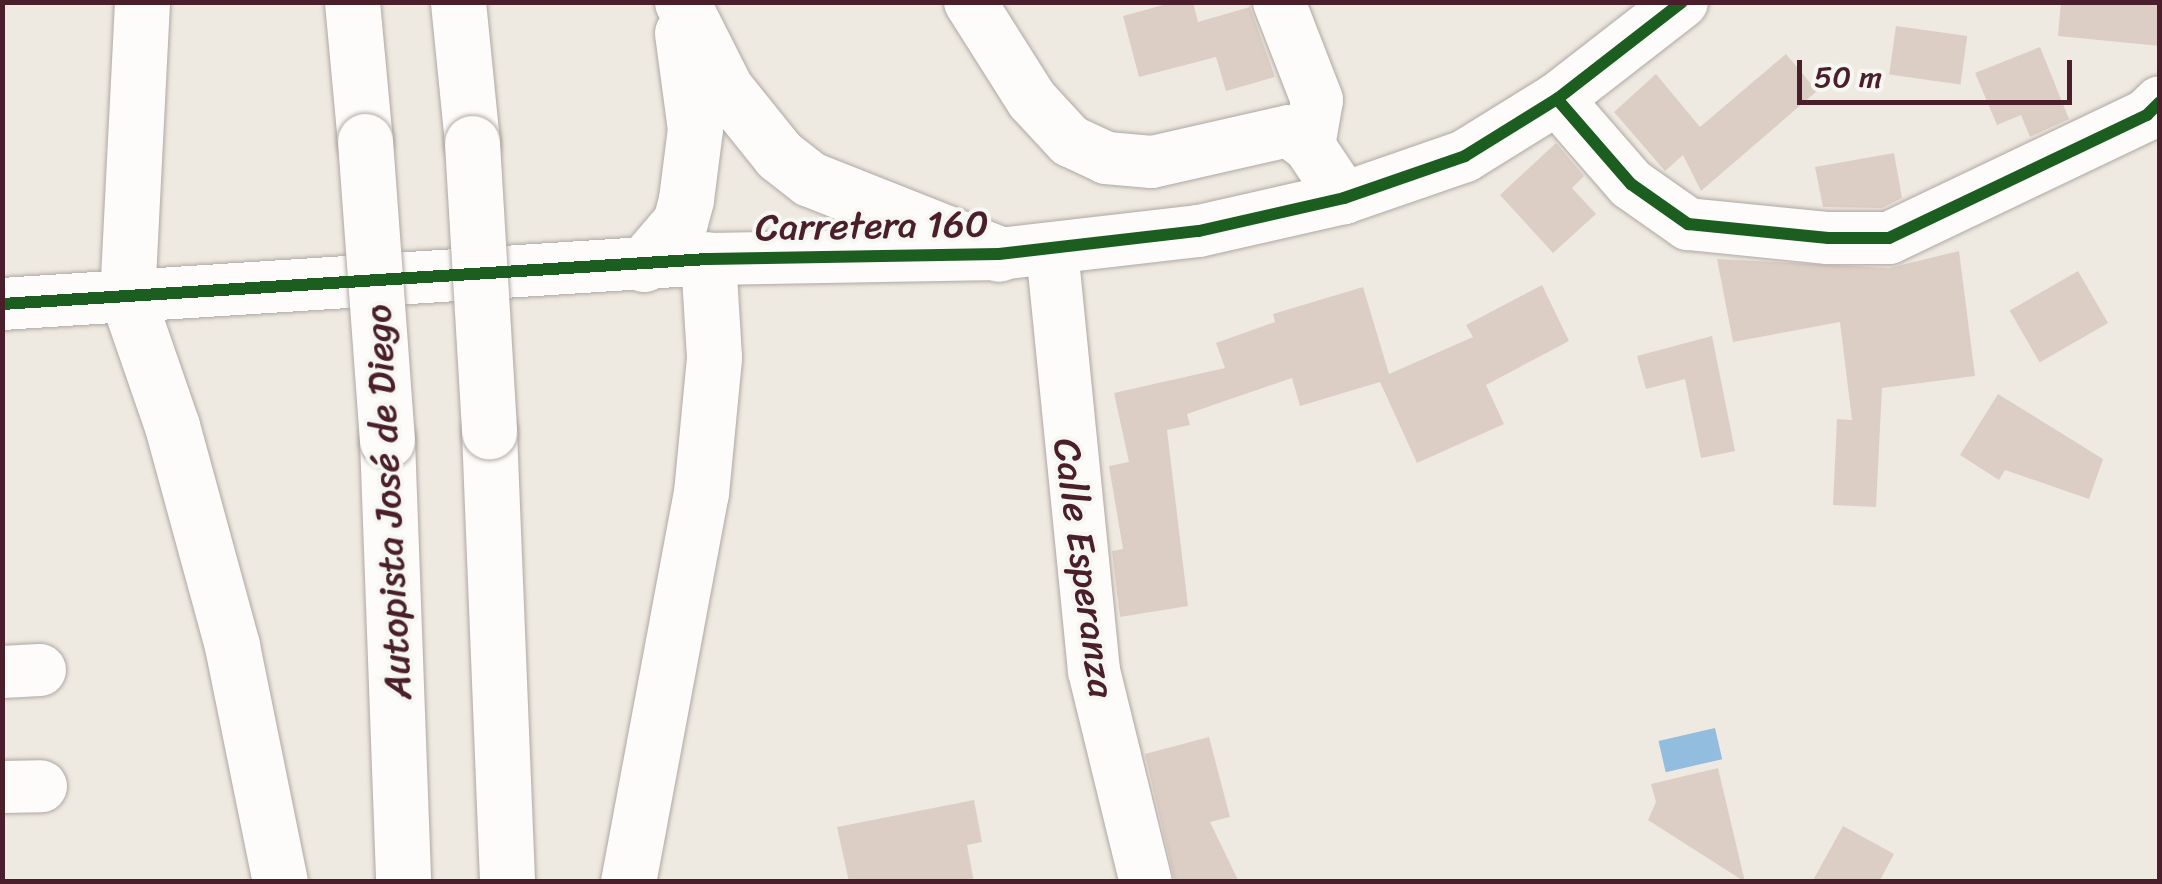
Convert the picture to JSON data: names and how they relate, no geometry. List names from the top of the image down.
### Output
{
  "streets": {
    "highway": ["Autopista José de Diego"],
    "street": ["Carretera 160", "Calle Esperanza"]
  },
  "crossings": [
    ["Carretera 160", "Calle Esperanza"]
  ],
  "scale_bar": "50 m"
}
